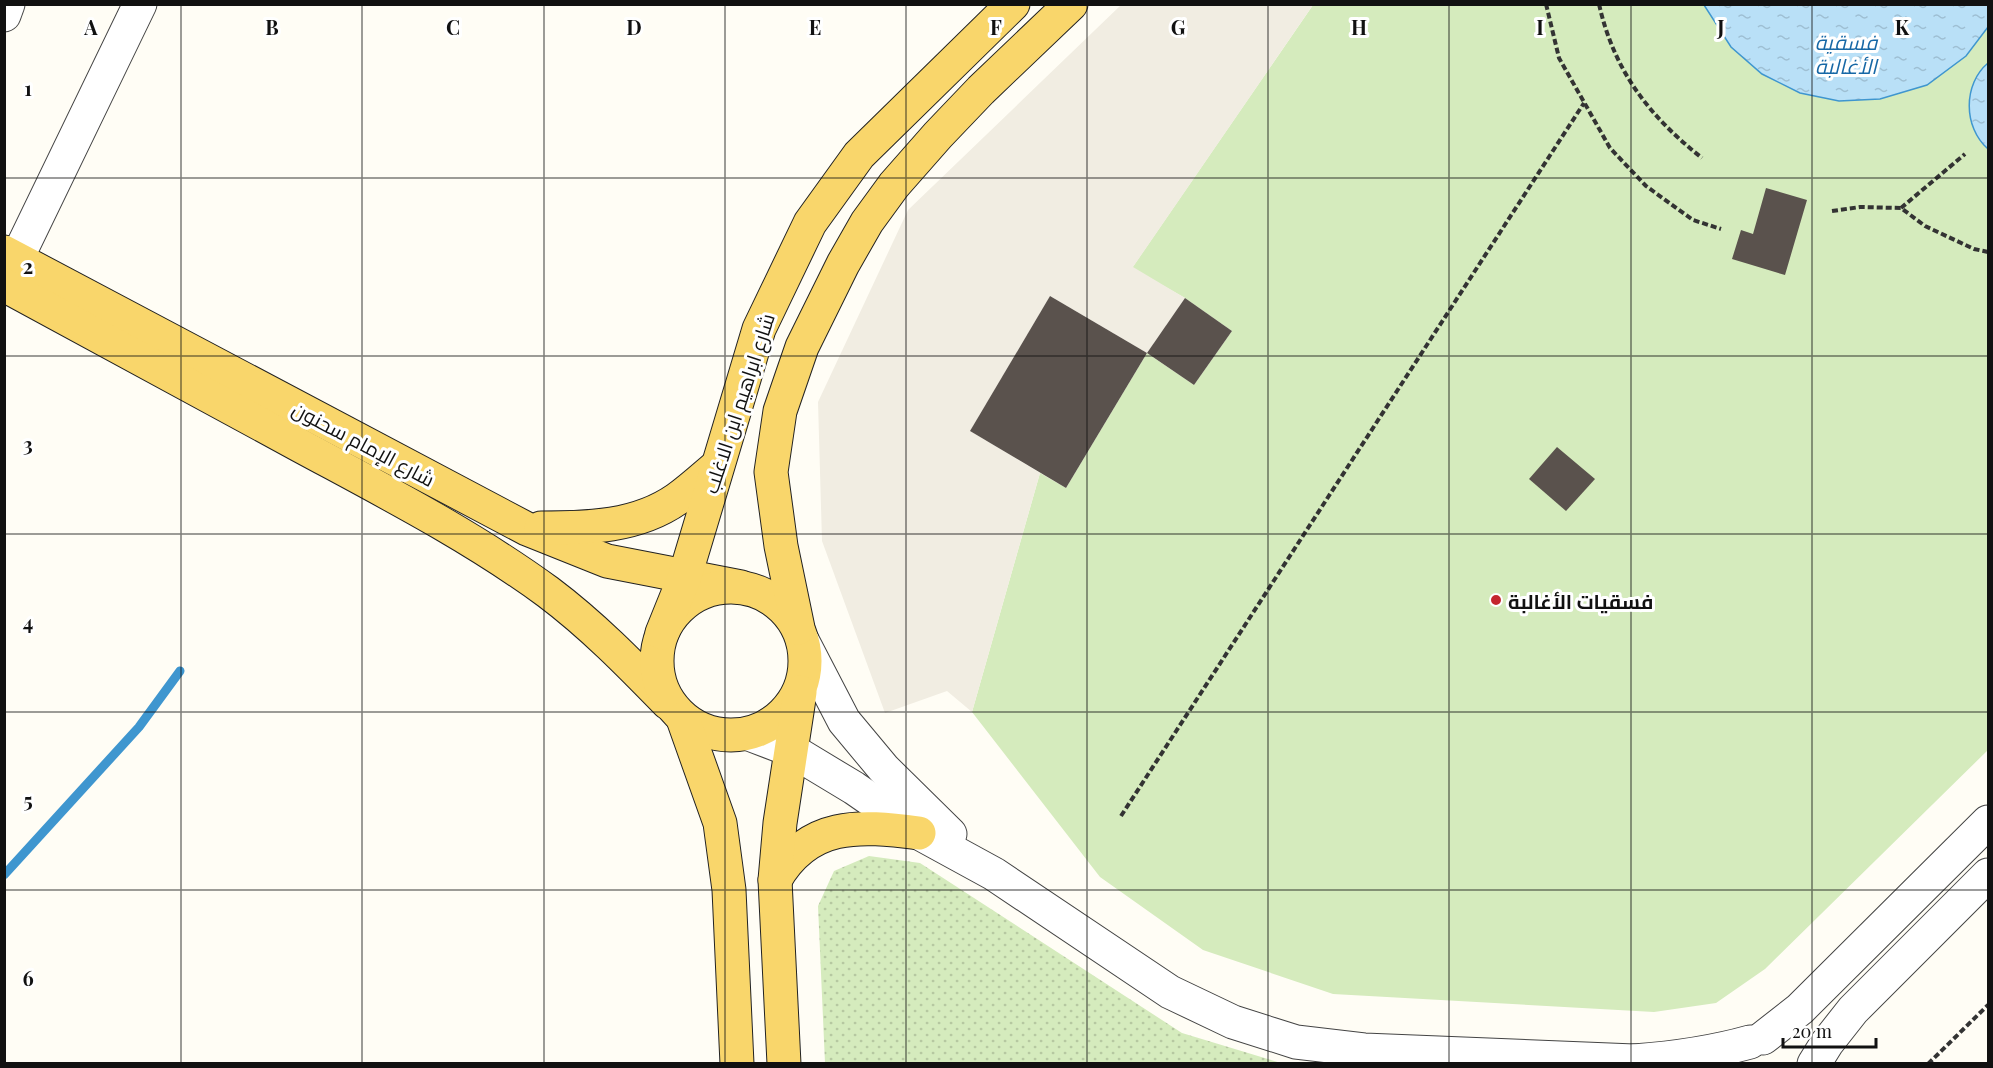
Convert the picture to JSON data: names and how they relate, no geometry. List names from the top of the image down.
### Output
{
  "streets": {
    "main road": ["شارع ابراهيم ابن الاغلب", "شارع الإمام سحنون"]
  },
  "crossings": [
    ["شارع ابراهيم ابن الاغلب", "شارع الإمام سحنون"]
  ],
  "water": ["فسقية الأغالبة"],
  "places": ["فسقيات الأغالبة"],
  "scale_bar": "20 m",
  "grid": {
    "columns": [
      "A",
      "B",
      "C",
      "D",
      "E",
      "F",
      "G",
      "H",
      "I",
      "J",
      "K"
    ],
    "rows": [
      "1",
      "2",
      "3",
      "4",
      "5",
      "6"
    ]
  }
}
